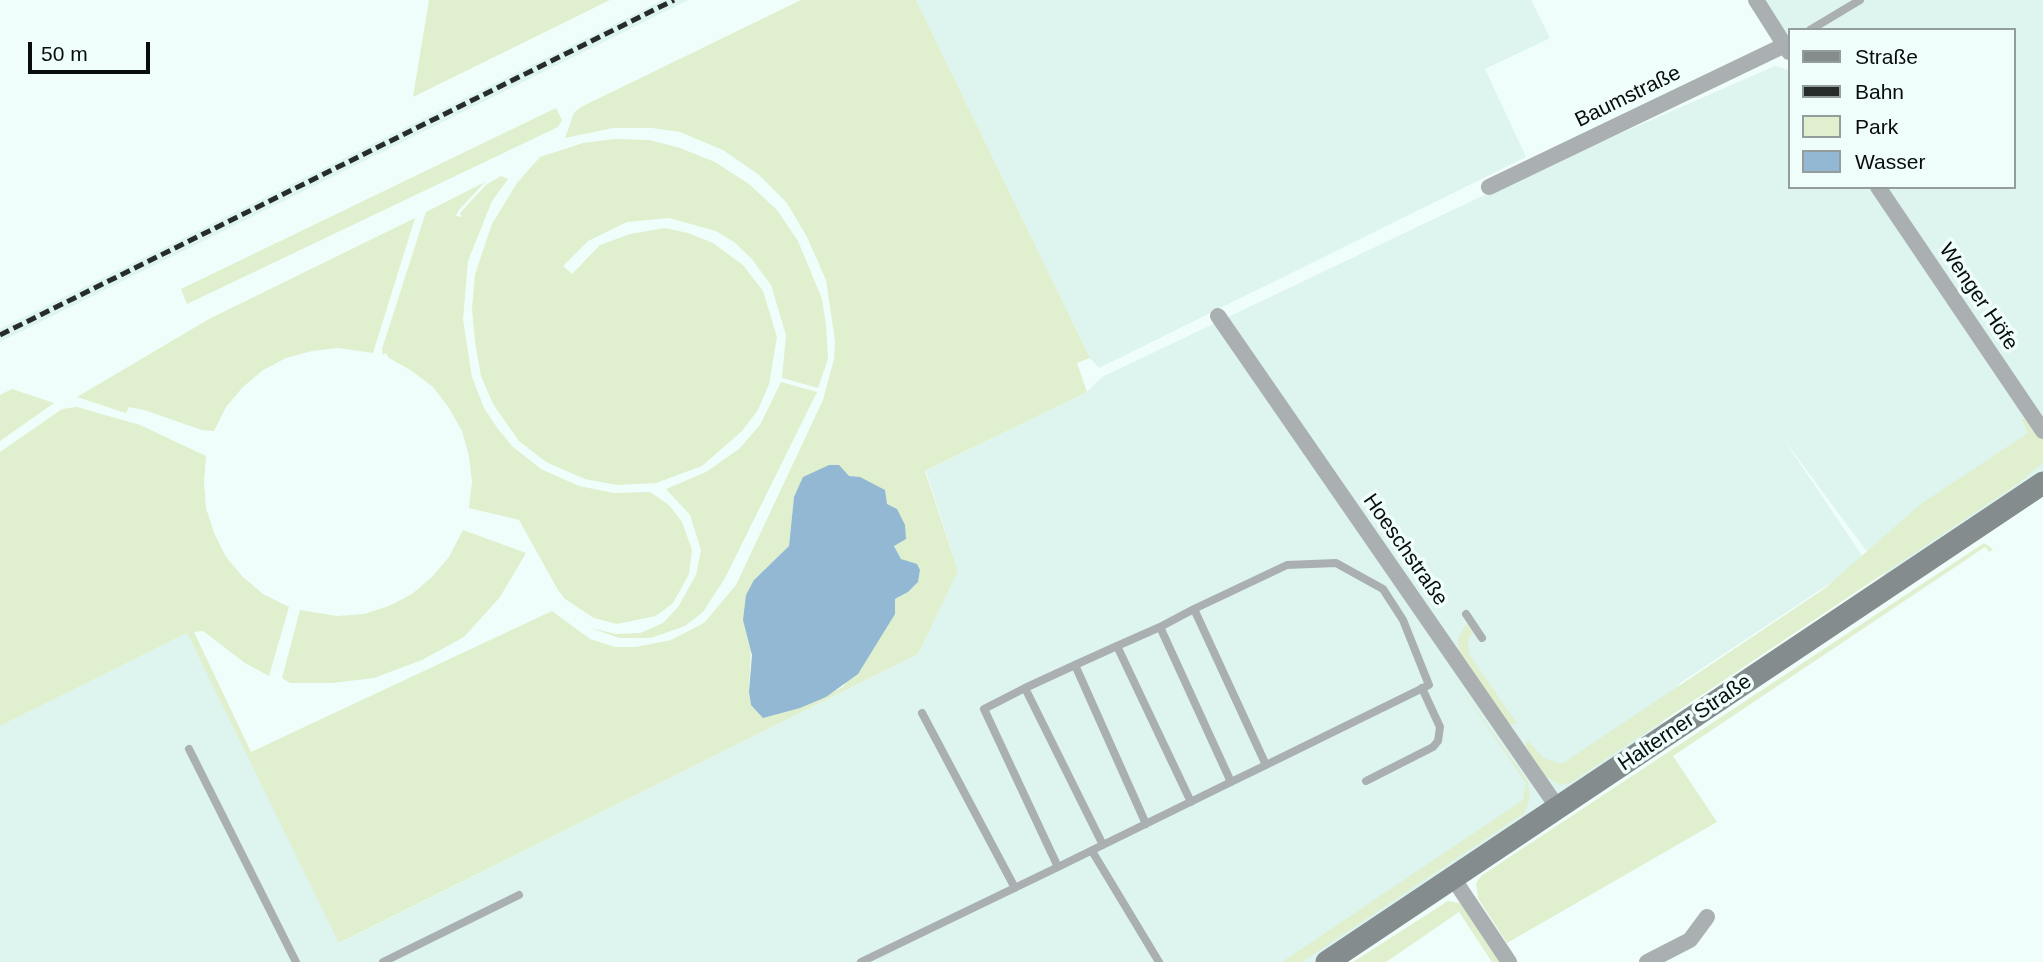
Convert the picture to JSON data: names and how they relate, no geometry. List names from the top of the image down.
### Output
{
  "streets": {
    "main road": ["Halterner Straße"],
    "street": ["Baumstraße", "Wenger Höfe", "Hoeschstraße"]
  },
  "crossings": [
    ["Hoeschstraße", "Halterner Straße"]
  ],
  "legend": [
    "Straße",
    "Bahn",
    "Park",
    "Wasser"
  ],
  "scale_bar": "50 m"
}
